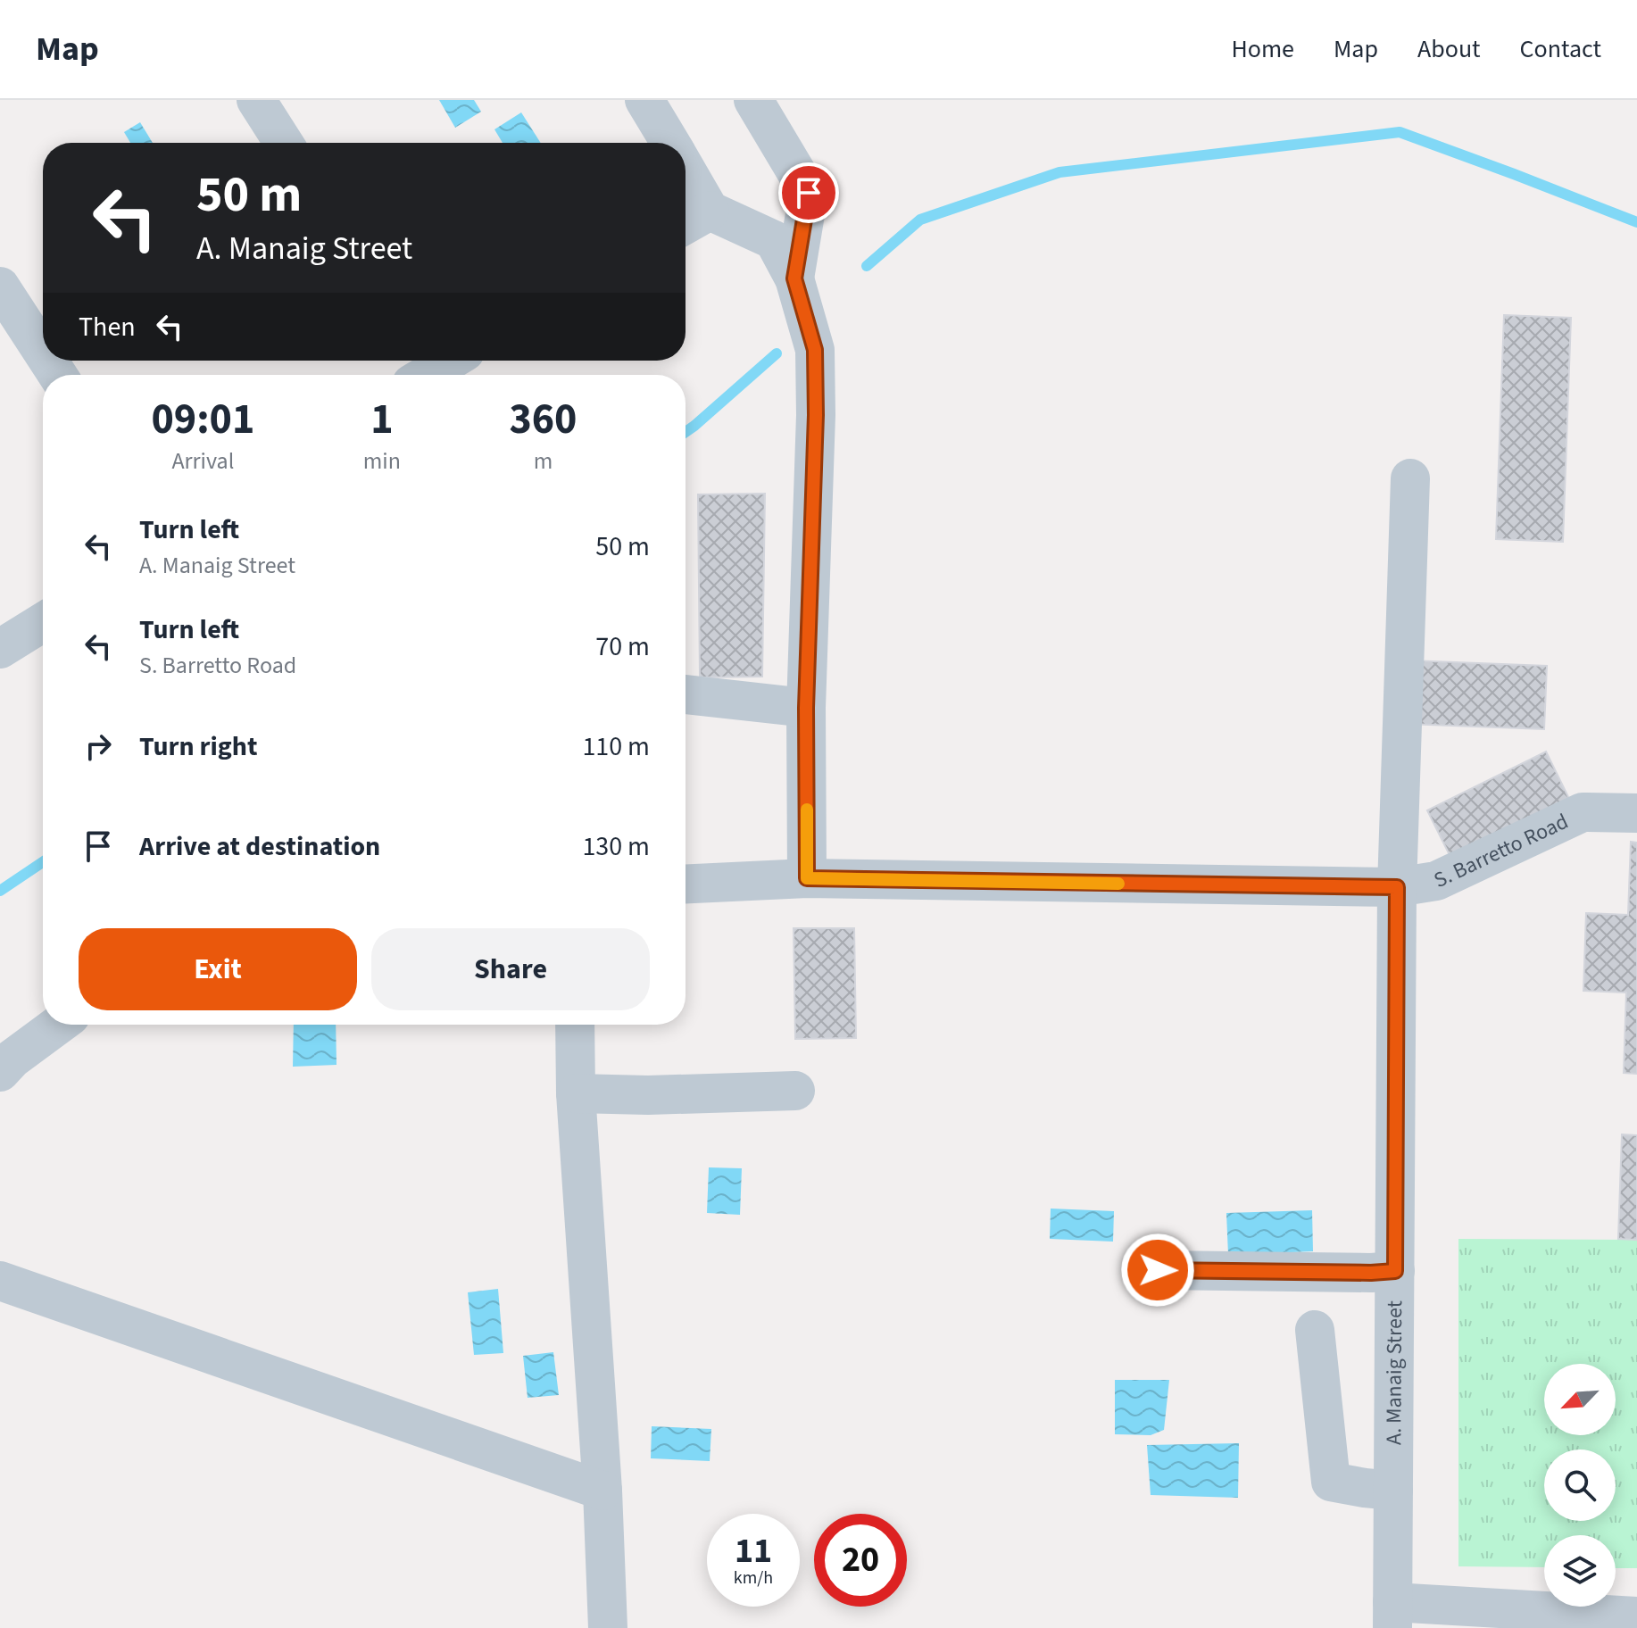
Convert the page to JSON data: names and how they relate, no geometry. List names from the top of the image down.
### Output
{
  "streets": {
    "street": ["S. Barretto Road", "A. Manaig Street"]
  },
  "crossings": [
    ["S. Barretto Road", "A. Manaig Street"]
  ],
  "north": "bottom left",
  "page": {
    "header": "Map",
    "nav": [
      "Home",
      "Map",
      "About",
      "Contact"
    ],
    "turn": ["50 m", "A. Manaig Street"],
    "then": "Then",
    "eta": [
      "09:01",
      "Arrival",
      "1",
      "min",
      "360",
      "m"
    ],
    "list": [
      {
        "name": "Turn left",
        "note": "A. Manaig Street",
        "value": "50 m"
      },
      {
        "name": "Turn left",
        "note": "S. Barretto Road",
        "value": "70 m"
      },
      {
        "name": "Turn right",
        "value": "110 m"
      },
      {
        "name": "Arrive at destination",
        "value": "130 m"
      }
    ],
    "buttons": ["Exit", "Share"],
    "speed": "11 km/h",
    "limit": "20"
  }
}
